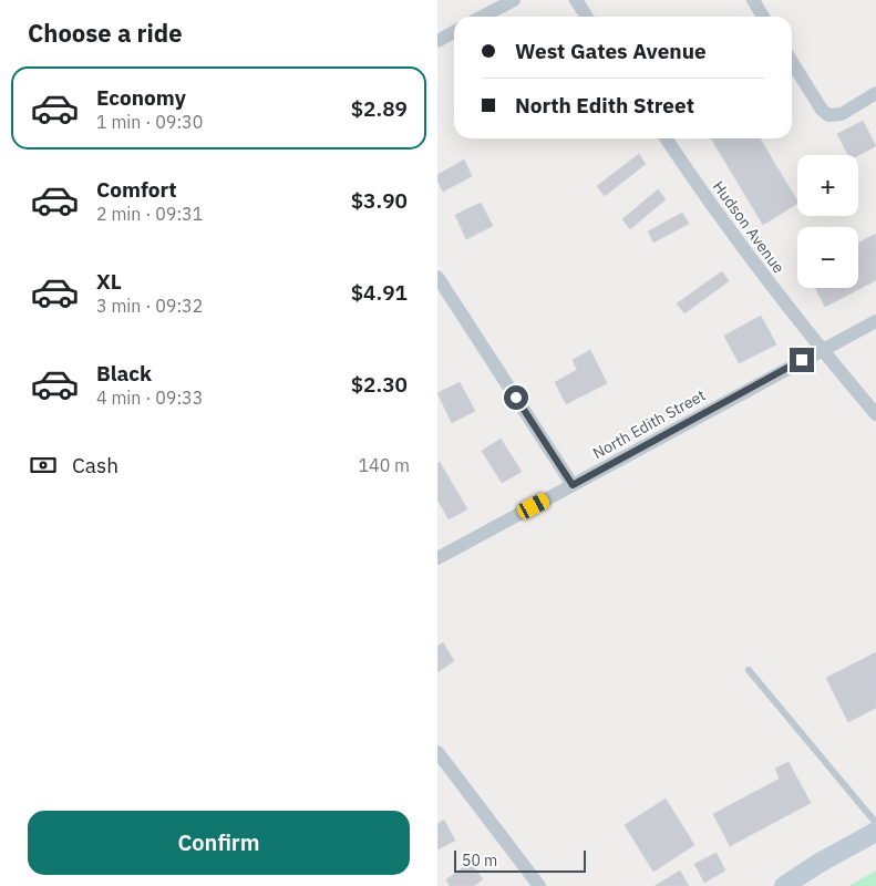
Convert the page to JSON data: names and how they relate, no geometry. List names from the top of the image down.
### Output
{
  "streets": {
    "street": ["Hudson Avenue", "North Edith Street"]
  },
  "crossings": [
    ["Hudson Avenue", "North Edith Street"]
  ],
  "scale_bar": "50 m",
  "page": {
    "heading": "Choose a ride",
    "banner": ["West Gates Avenue", "North Edith Street"],
    "list": [
      {
        "name": "Economy",
        "note": "1 min · 09:30",
        "value": "$2.89"
      },
      {
        "name": "Comfort",
        "note": "2 min · 09:31",
        "value": "$3.90"
      },
      {
        "name": "XL",
        "note": "3 min · 09:32",
        "value": "$4.91"
      },
      {
        "name": "Black",
        "note": "4 min · 09:33",
        "value": "$2.30"
      }
    ],
    "map_buttons": ["+", "−"],
    "pay": ["Cash", "140 m"],
    "buttons": "Confirm",
    "scale": "50 m"
  }
}
